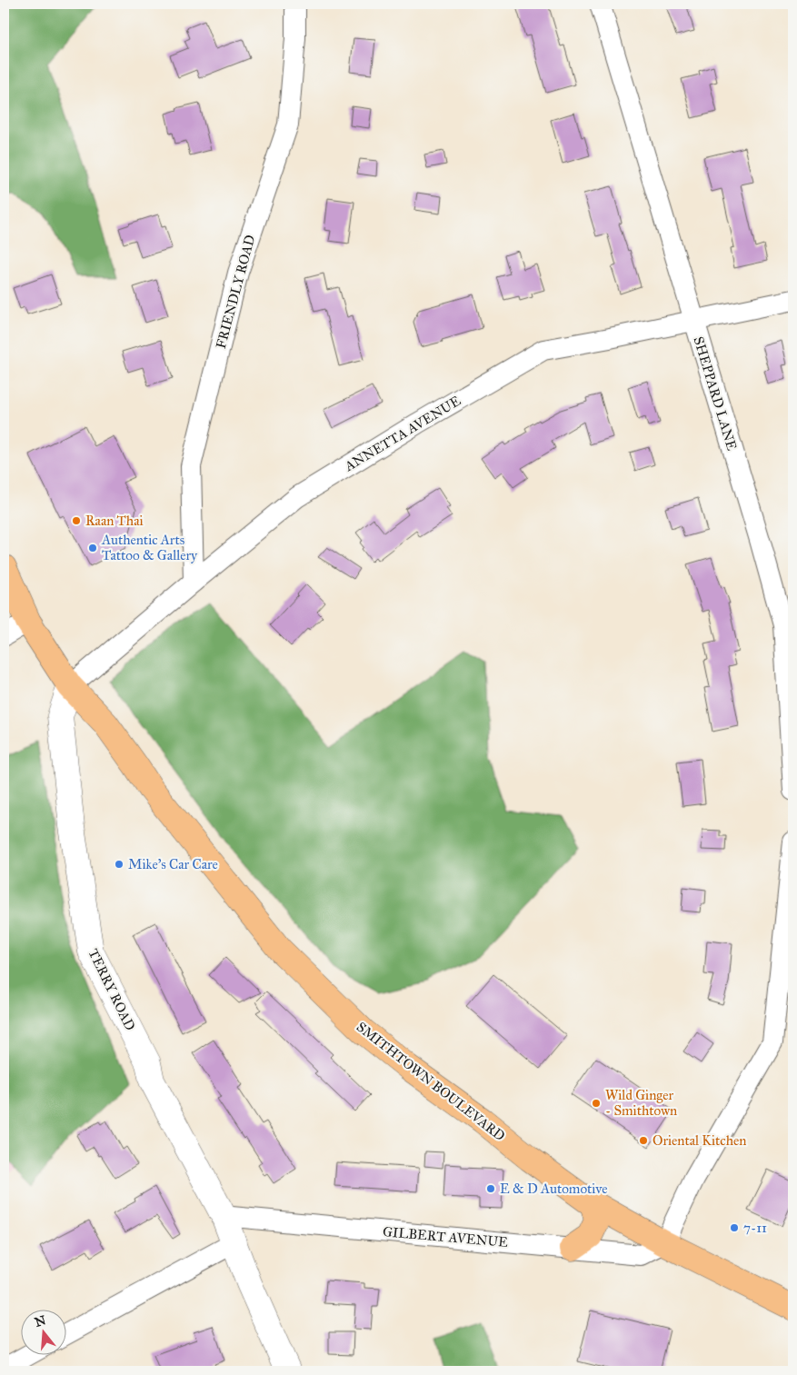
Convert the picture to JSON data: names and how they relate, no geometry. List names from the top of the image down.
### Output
{
  "streets": {
    "main road": ["SMITHTOWN BOULEVARD"],
    "street": [
      "FRIENDLY ROAD",
      "SHEPPARD LANE",
      "ANNETTA AVENUE",
      "TERRY ROAD",
      "GILBERT AVENUE"
    ]
  },
  "crossings": [
    ["FRIENDLY ROAD", "ANNETTA AVENUE"],
    ["SHEPPARD LANE", "ANNETTA AVENUE"],
    ["ANNETTA AVENUE", "TERRY ROAD"],
    ["ANNETTA AVENUE", "SMITHTOWN BOULEVARD"],
    ["TERRY ROAD", "SMITHTOWN BOULEVARD"],
    ["TERRY ROAD", "GILBERT AVENUE"],
    ["SMITHTOWN BOULEVARD", "GILBERT AVENUE"]
  ],
  "places": [
    "Raan Thai",
    "Authentic Arts Tattoo & Gallery",
    "Mike's Car Care",
    "Wild Ginger - Smithtown",
    "Oriental Kitchen",
    "E & D Automotive",
    "7-11"
  ],
  "north": "top"
}
